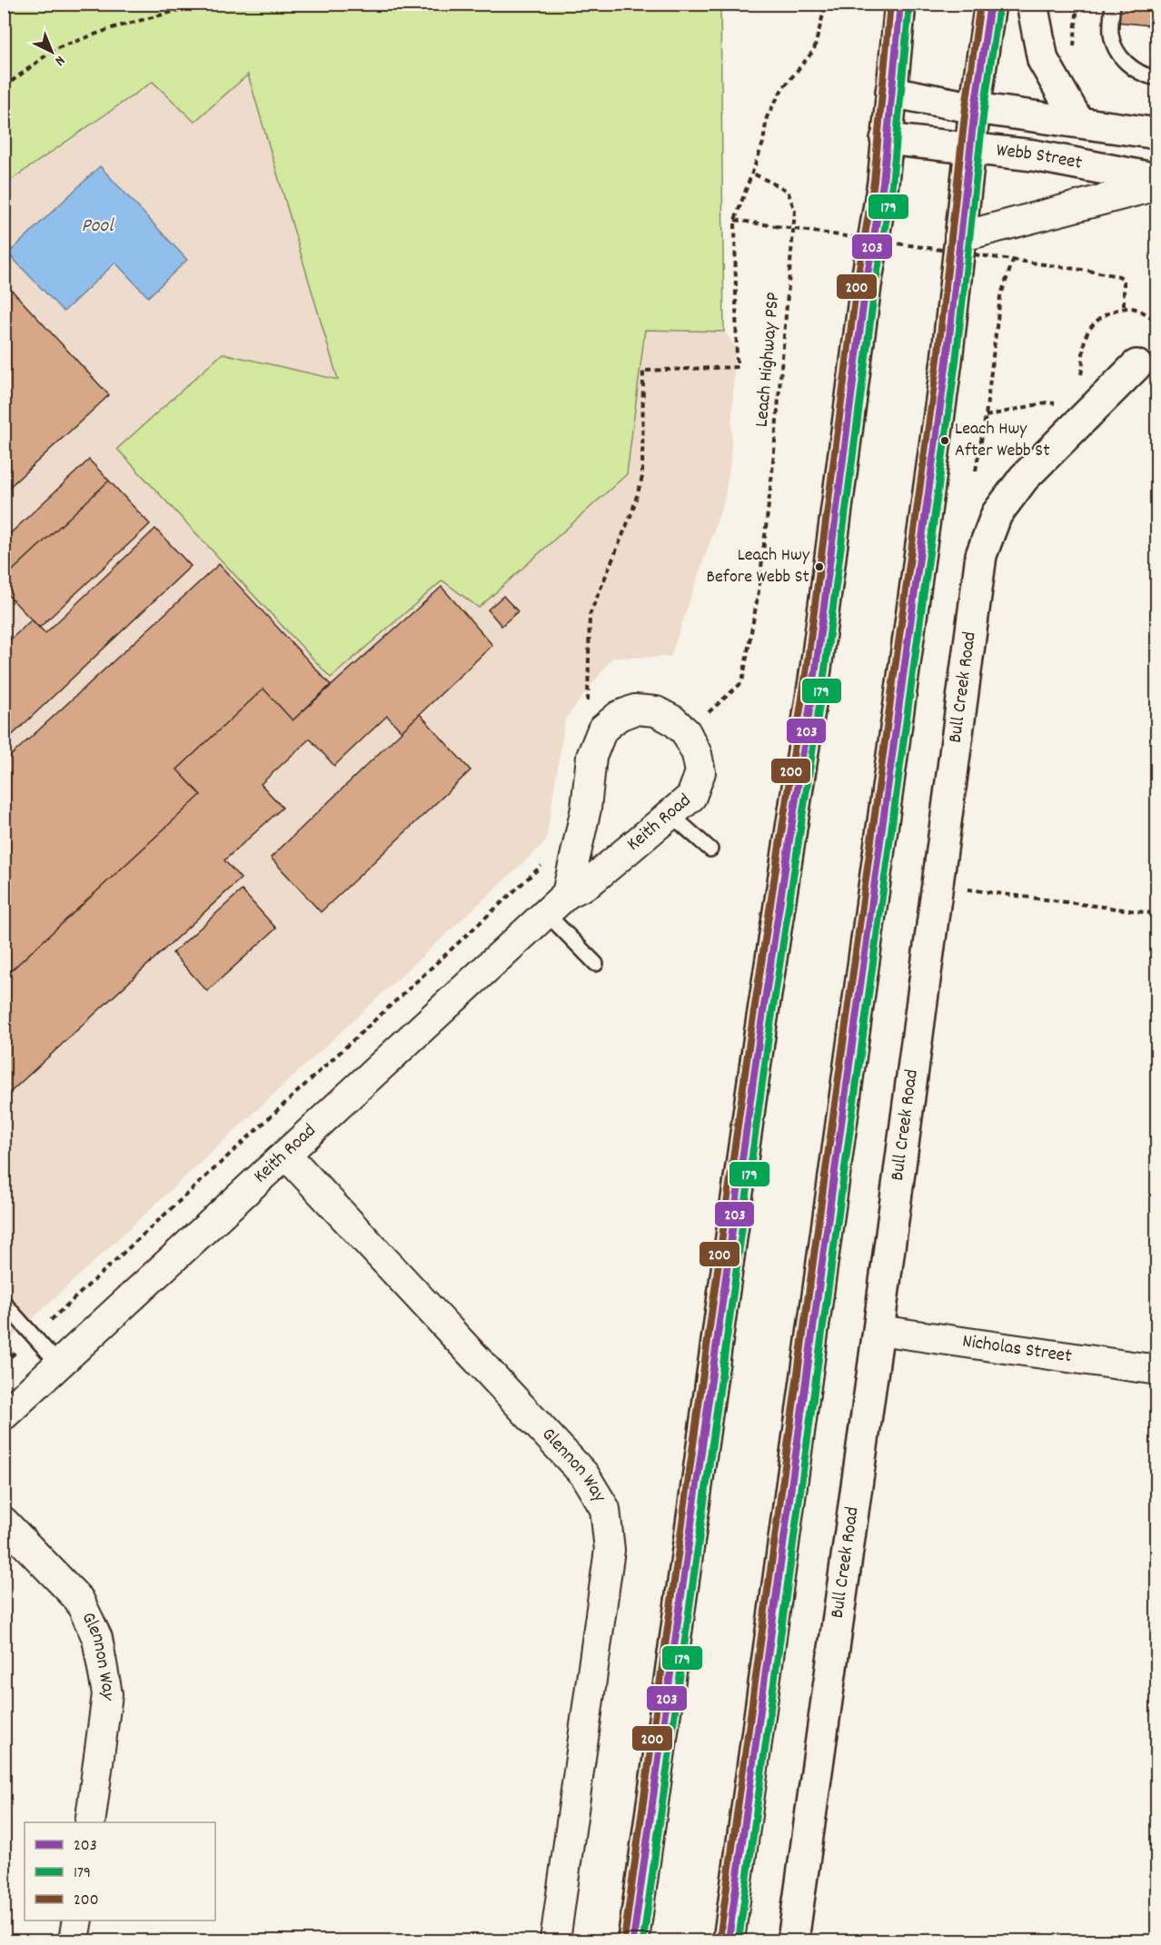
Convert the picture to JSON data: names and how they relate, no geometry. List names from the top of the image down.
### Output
{
  "streets": {
    "main road": ["Webb Street", "Bull Creek Road"],
    "street": ["Keith Road", "Nicholas Street", "Glennon Way"],
    "path": ["Leach Highway PSP"]
  },
  "crossings": [
    ["Leach Highway PSP", "Keith Road"],
    ["Bull Creek Road", "Nicholas Street"],
    ["Keith Road", "Glennon Way"]
  ],
  "water": ["Pool"],
  "places": ["Leach Hwy After Webb St", "Leach Hwy Before Webb St"],
  "lines": ["transit line 203", "transit line 200", "transit line 179"],
  "legend": ["203", "179", "200"],
  "north": "bottom right"
}
